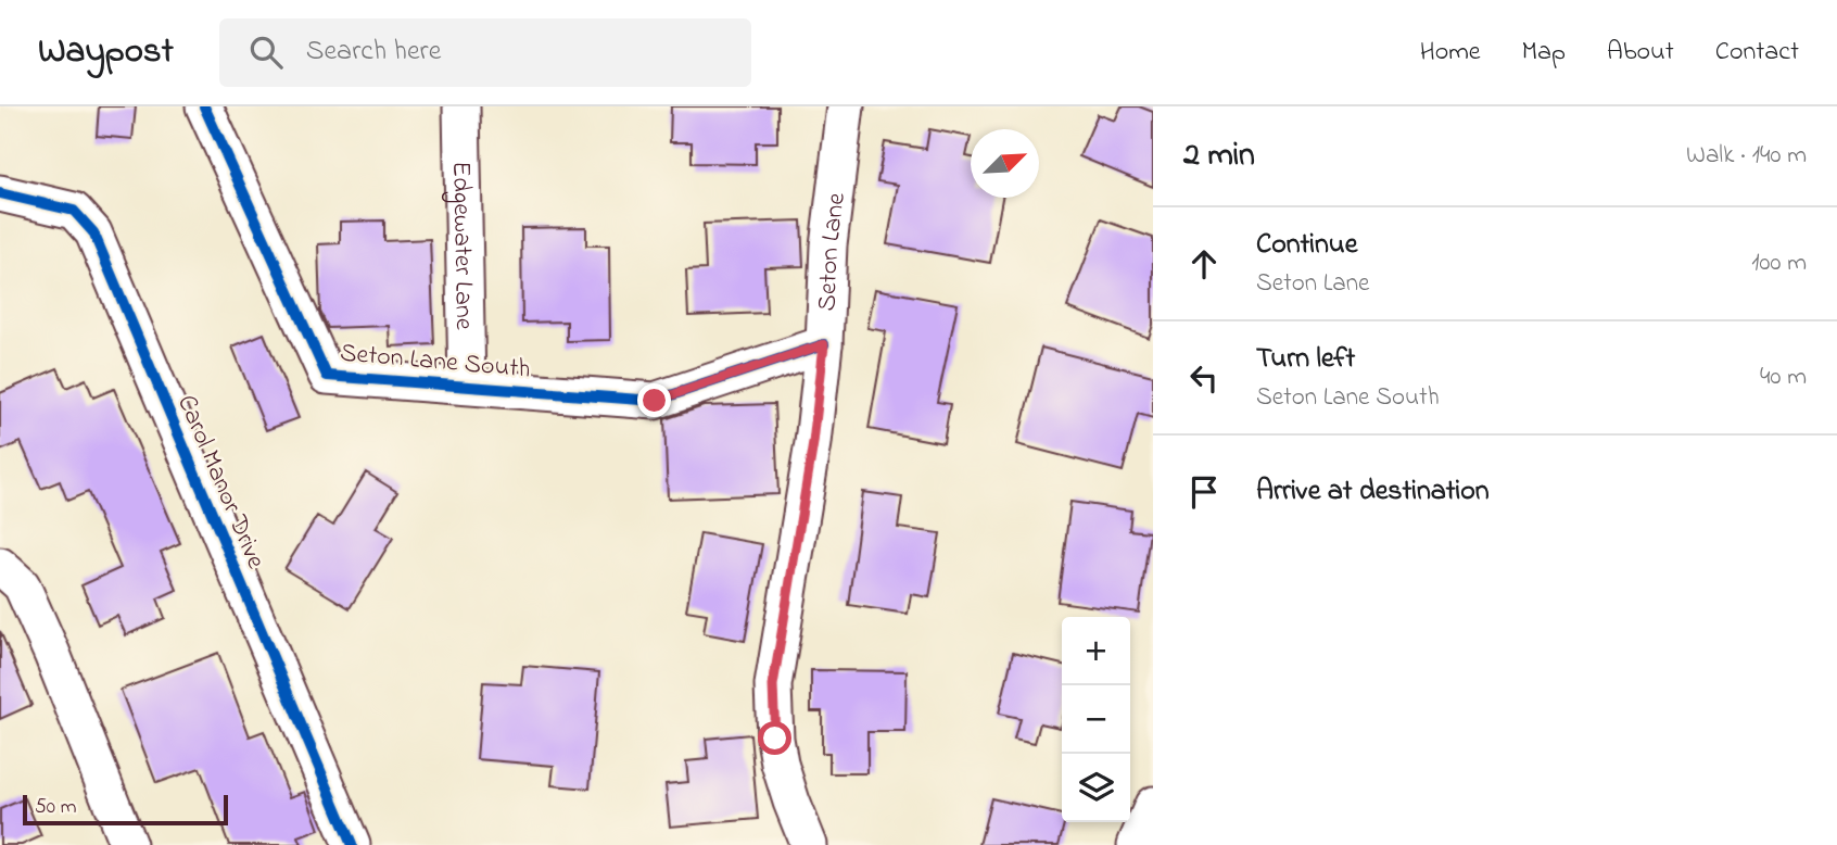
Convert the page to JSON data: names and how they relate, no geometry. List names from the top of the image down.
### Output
{
  "streets": {
    "street": [
      "Edgewater Lane",
      "Seton Lane",
      "Seton Lane South",
      "Carol Manor Drive"
    ]
  },
  "crossings": [
    ["Edgewater Lane", "Seton Lane South"],
    ["Seton Lane", "Seton Lane South"]
  ],
  "scale_bar": "50 m",
  "north": "top right",
  "page": {
    "header": "Waypost",
    "search": "Search here",
    "nav": [
      "Home",
      "Map",
      "About",
      "Contact"
    ],
    "heading": ["2 min", "Walk · 140 m"],
    "list": [
      ["Continue", "Seton Lane", "100 m"],
      ["Turn left", "Seton Lane South", "40 m"],
      "Arrive at destination"
    ],
    "map_buttons": ["+", "−"],
    "scale": "50 m"
  }
}
